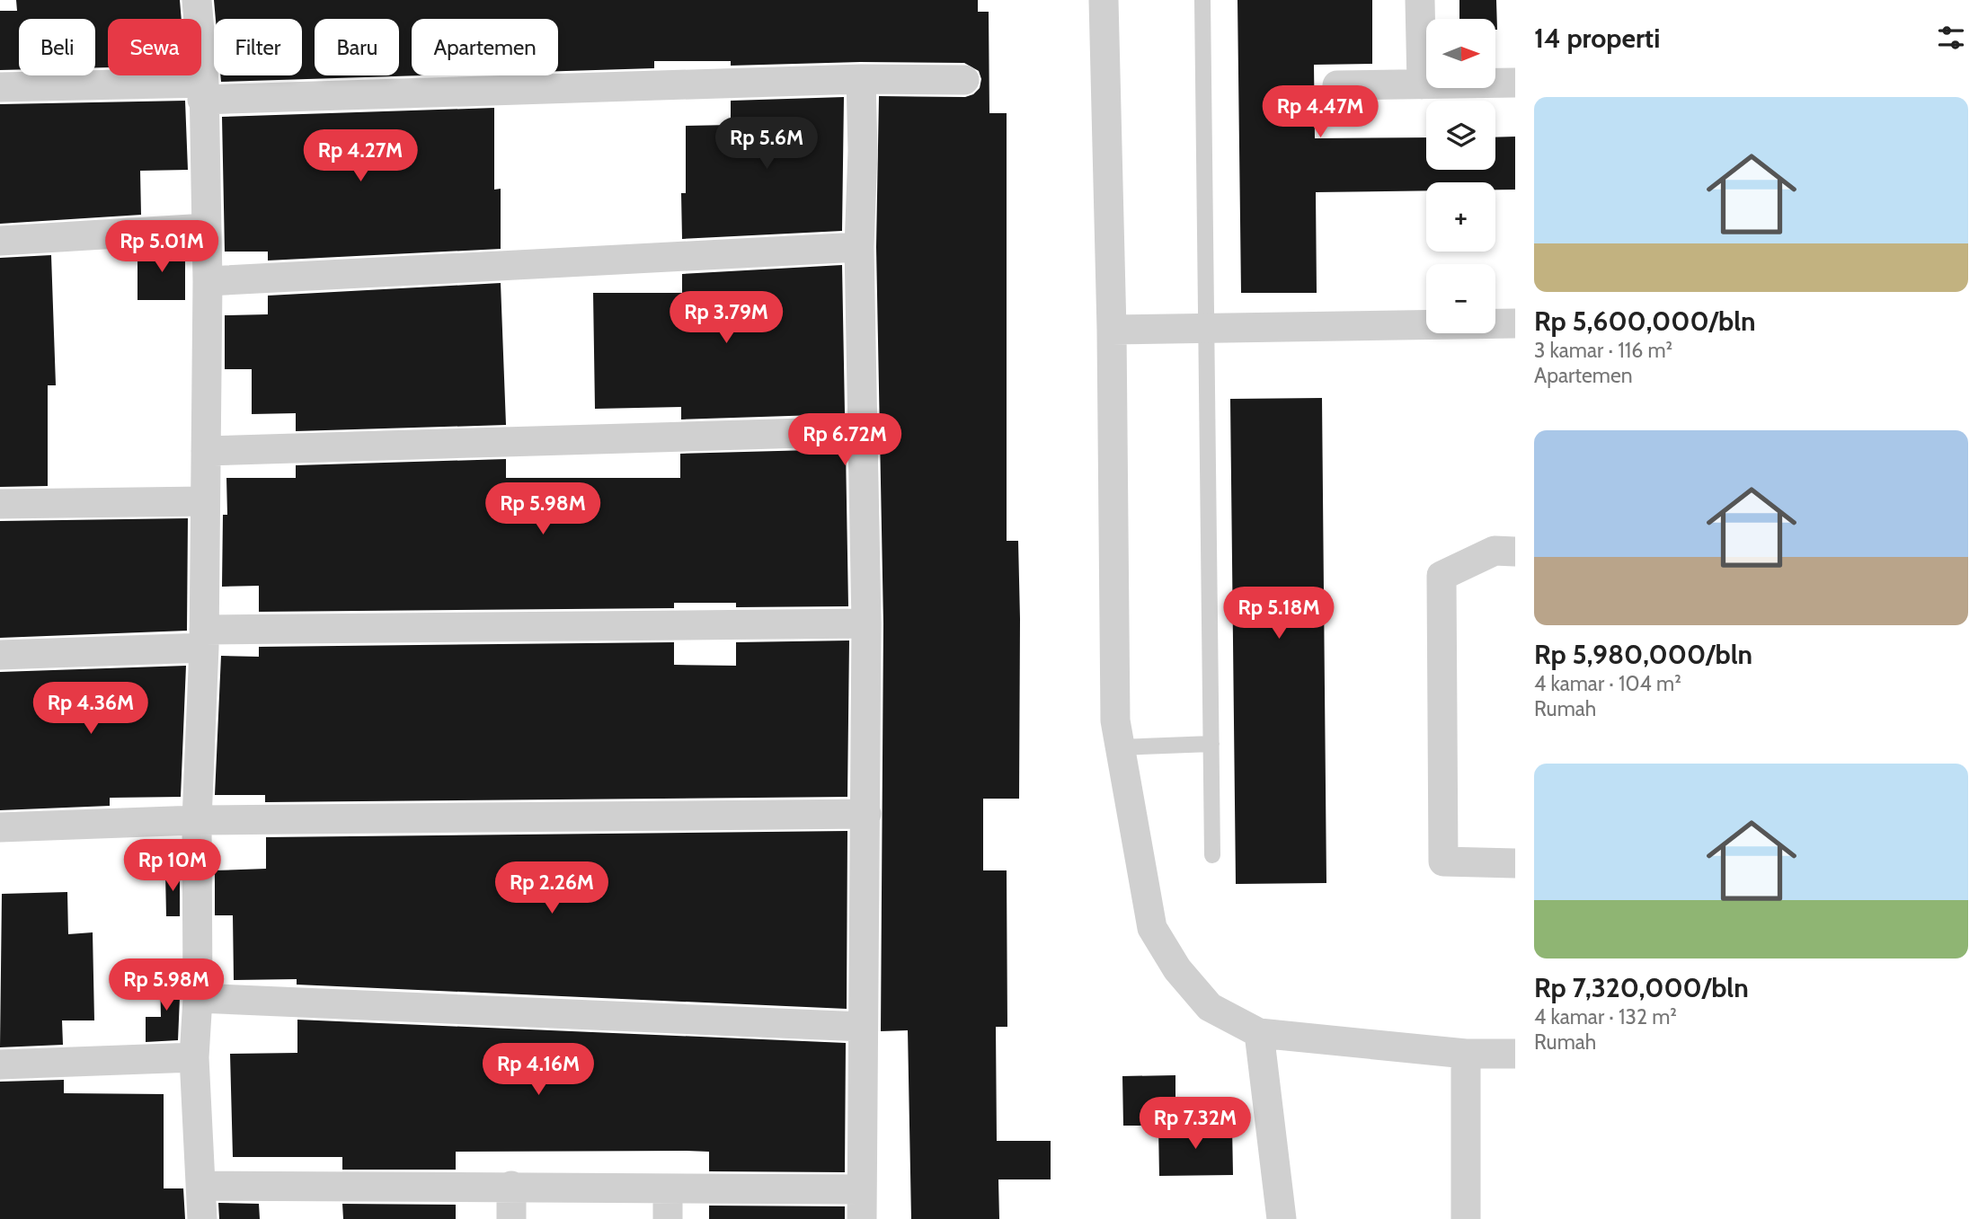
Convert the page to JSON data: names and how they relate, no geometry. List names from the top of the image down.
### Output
{
  "north": "right",
  "page": {
    "heading": "14 properti",
    "map_buttons": ["+", "−"],
    "chip": [
      "Beli",
      "Sewa",
      "Filter",
      "Baru",
      "Apartemen"
    ],
    "list": [
      {
        "name": "Rp 5,600,000/bln",
        "note": "3 kamar · 116 m² · Apartemen"
      },
      {
        "name": "Rp 5,980,000/bln",
        "note": "4 kamar · 104 m² · Rumah"
      },
      {
        "name": "Rp 7,320,000/bln",
        "note": "4 kamar · 132 m² · Rumah"
      }
    ],
    "price": [
      "Rp 4.47M",
      "Rp 5.6M",
      "Rp 4.27M",
      "Rp 5.01M",
      "Rp 3.79M",
      "Rp 6.72M",
      "Rp 5.98M",
      "Rp 5.18M",
      "Rp 4.36M",
      "Rp 10M",
      "Rp 2.26M",
      "Rp 5.98M",
      "Rp 4.16M",
      "Rp 7.32M"
    ]
  }
}
